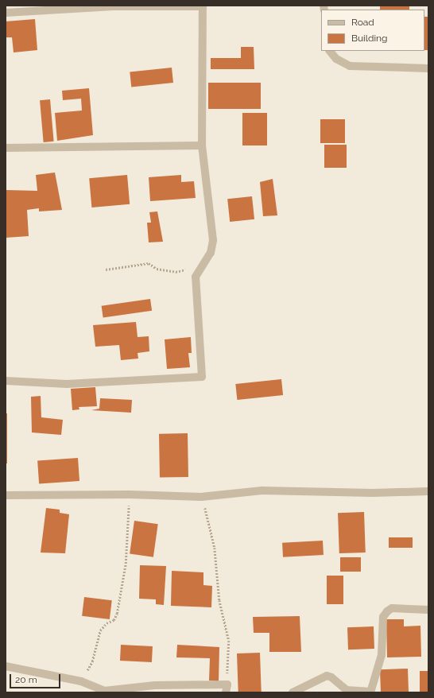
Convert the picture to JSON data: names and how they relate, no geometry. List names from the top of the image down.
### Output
{
  "legend": ["Road", "Building"],
  "scale_bar": "20 m"
}
